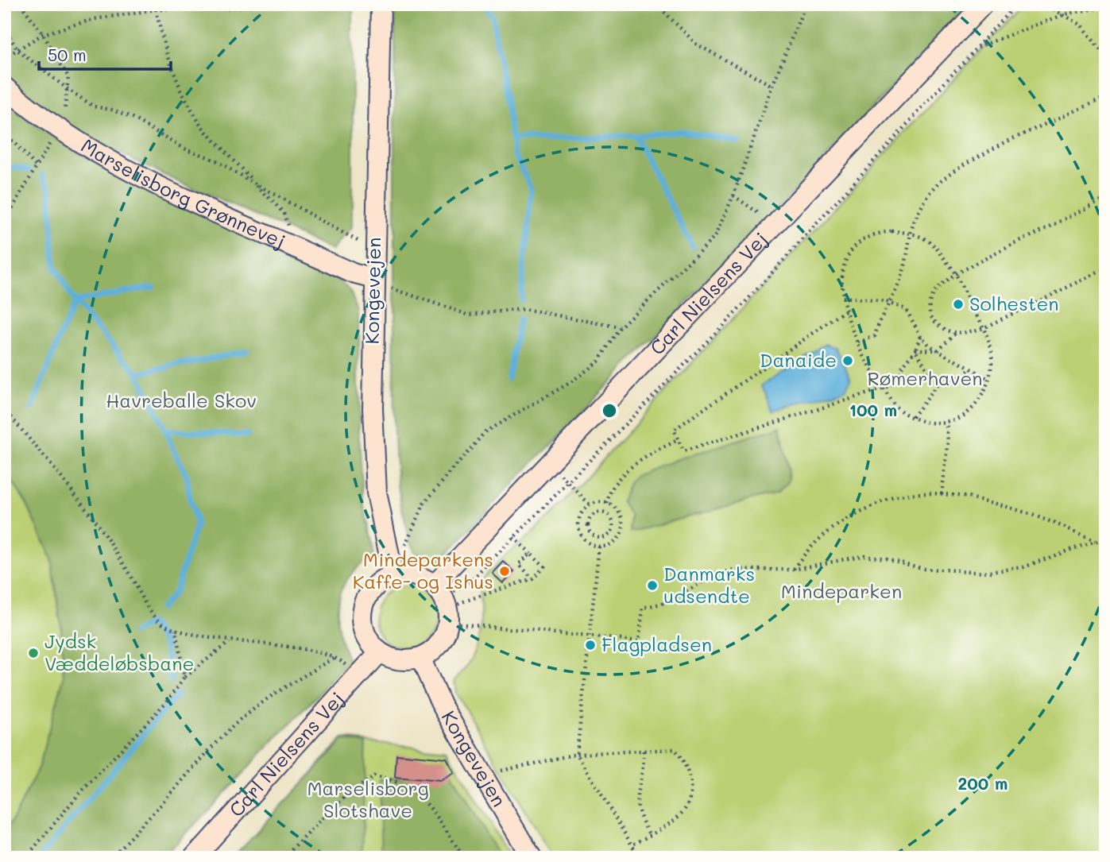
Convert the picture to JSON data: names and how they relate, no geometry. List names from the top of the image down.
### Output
{
  "streets": {
    "street": ["Marselisborg Grønnevej", "Kongevejen", "Carl Nielsens Vej"]
  },
  "crossings": [
    ["Marselisborg Grønnevej", "Kongevejen"],
    ["Kongevejen", "Carl Nielsens Vej"]
  ],
  "parks": [
    "Rømerhaven",
    "Havreballe Skov",
    "Mindeparken",
    "Marselisborg Slotshave"
  ],
  "places": [
    "Solhesten",
    "Danaide",
    "Mindeparkens Kaffe- og Ishus",
    "Danmarks udsendte",
    "Flagpladsen",
    "Jydsk Væddeløbsbane"
  ],
  "scale_bar": "50 m",
  "rings": ["100 m", "200 m"]
}
